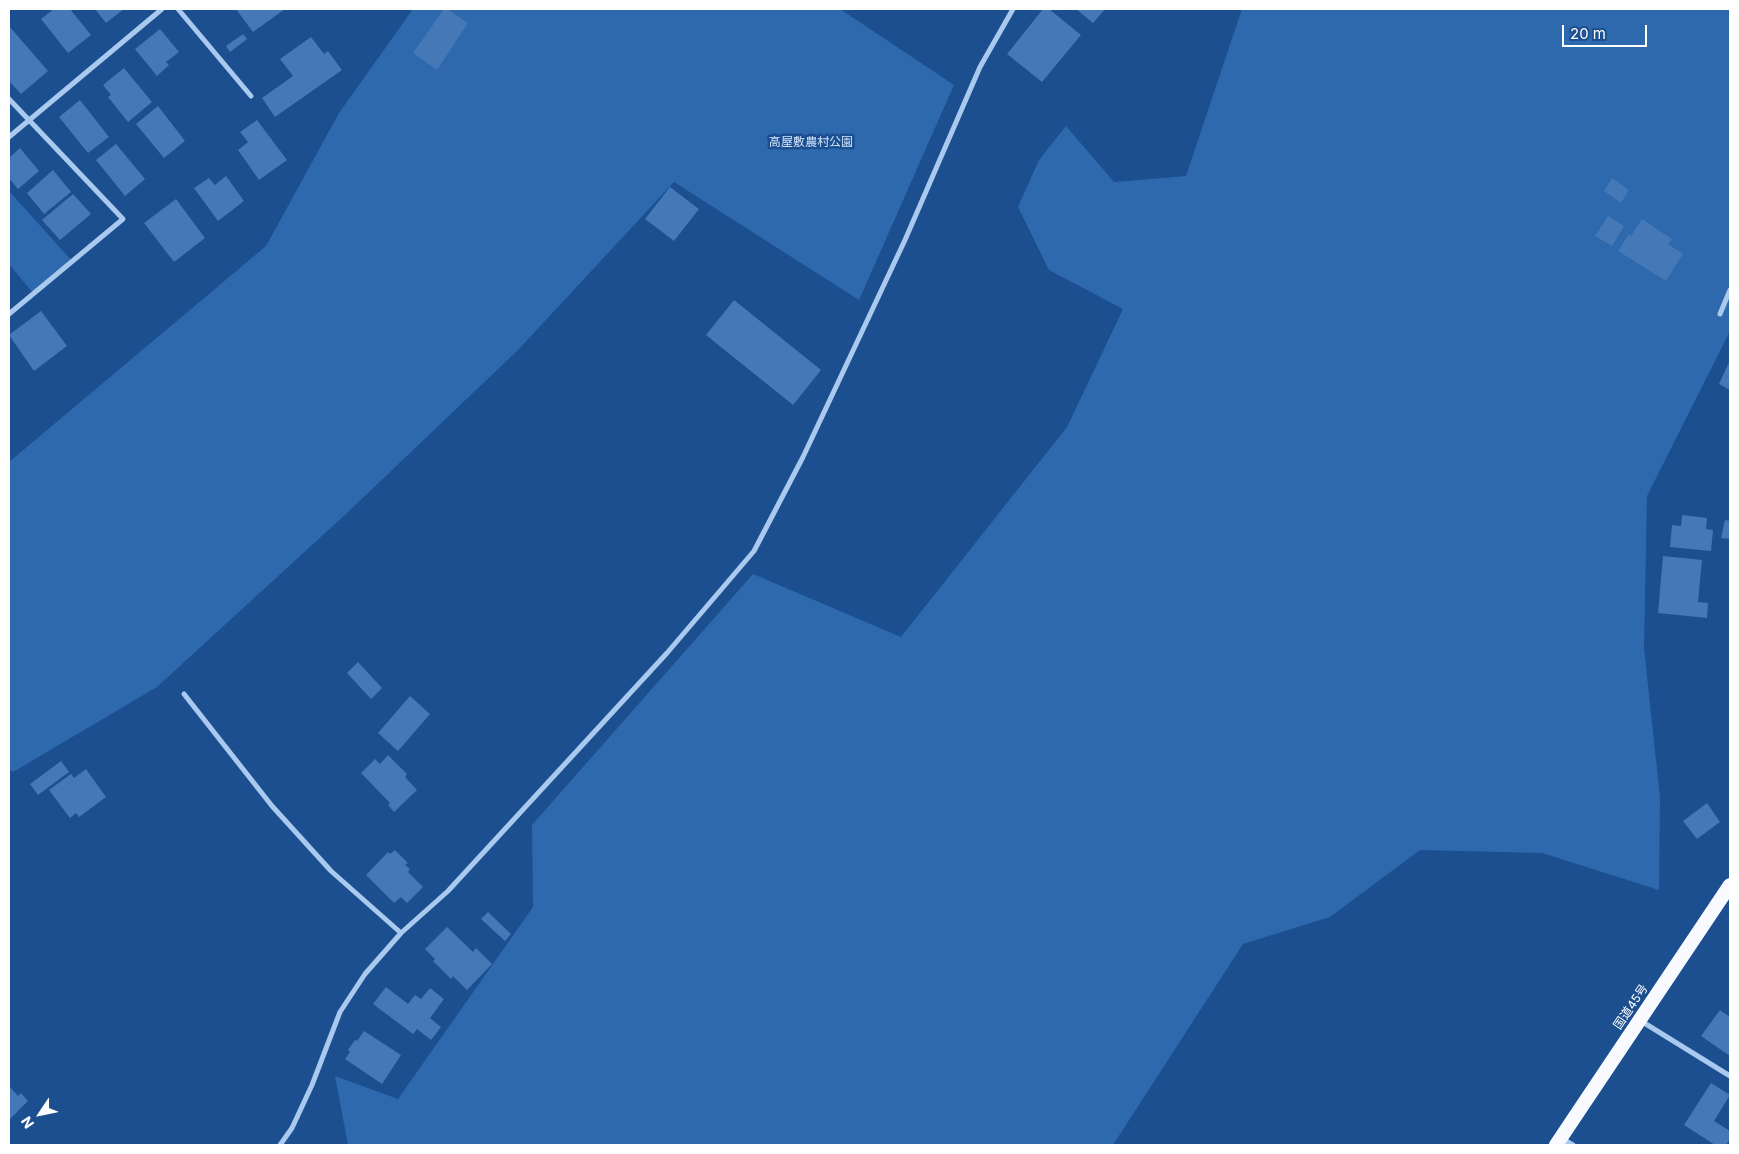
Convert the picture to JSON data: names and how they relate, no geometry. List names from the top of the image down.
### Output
{
  "streets": {
    "highway": ["国道45号"]
  },
  "parks": ["高屋敷農村公園"],
  "scale_bar": "20 m",
  "north": "bottom left"
}
